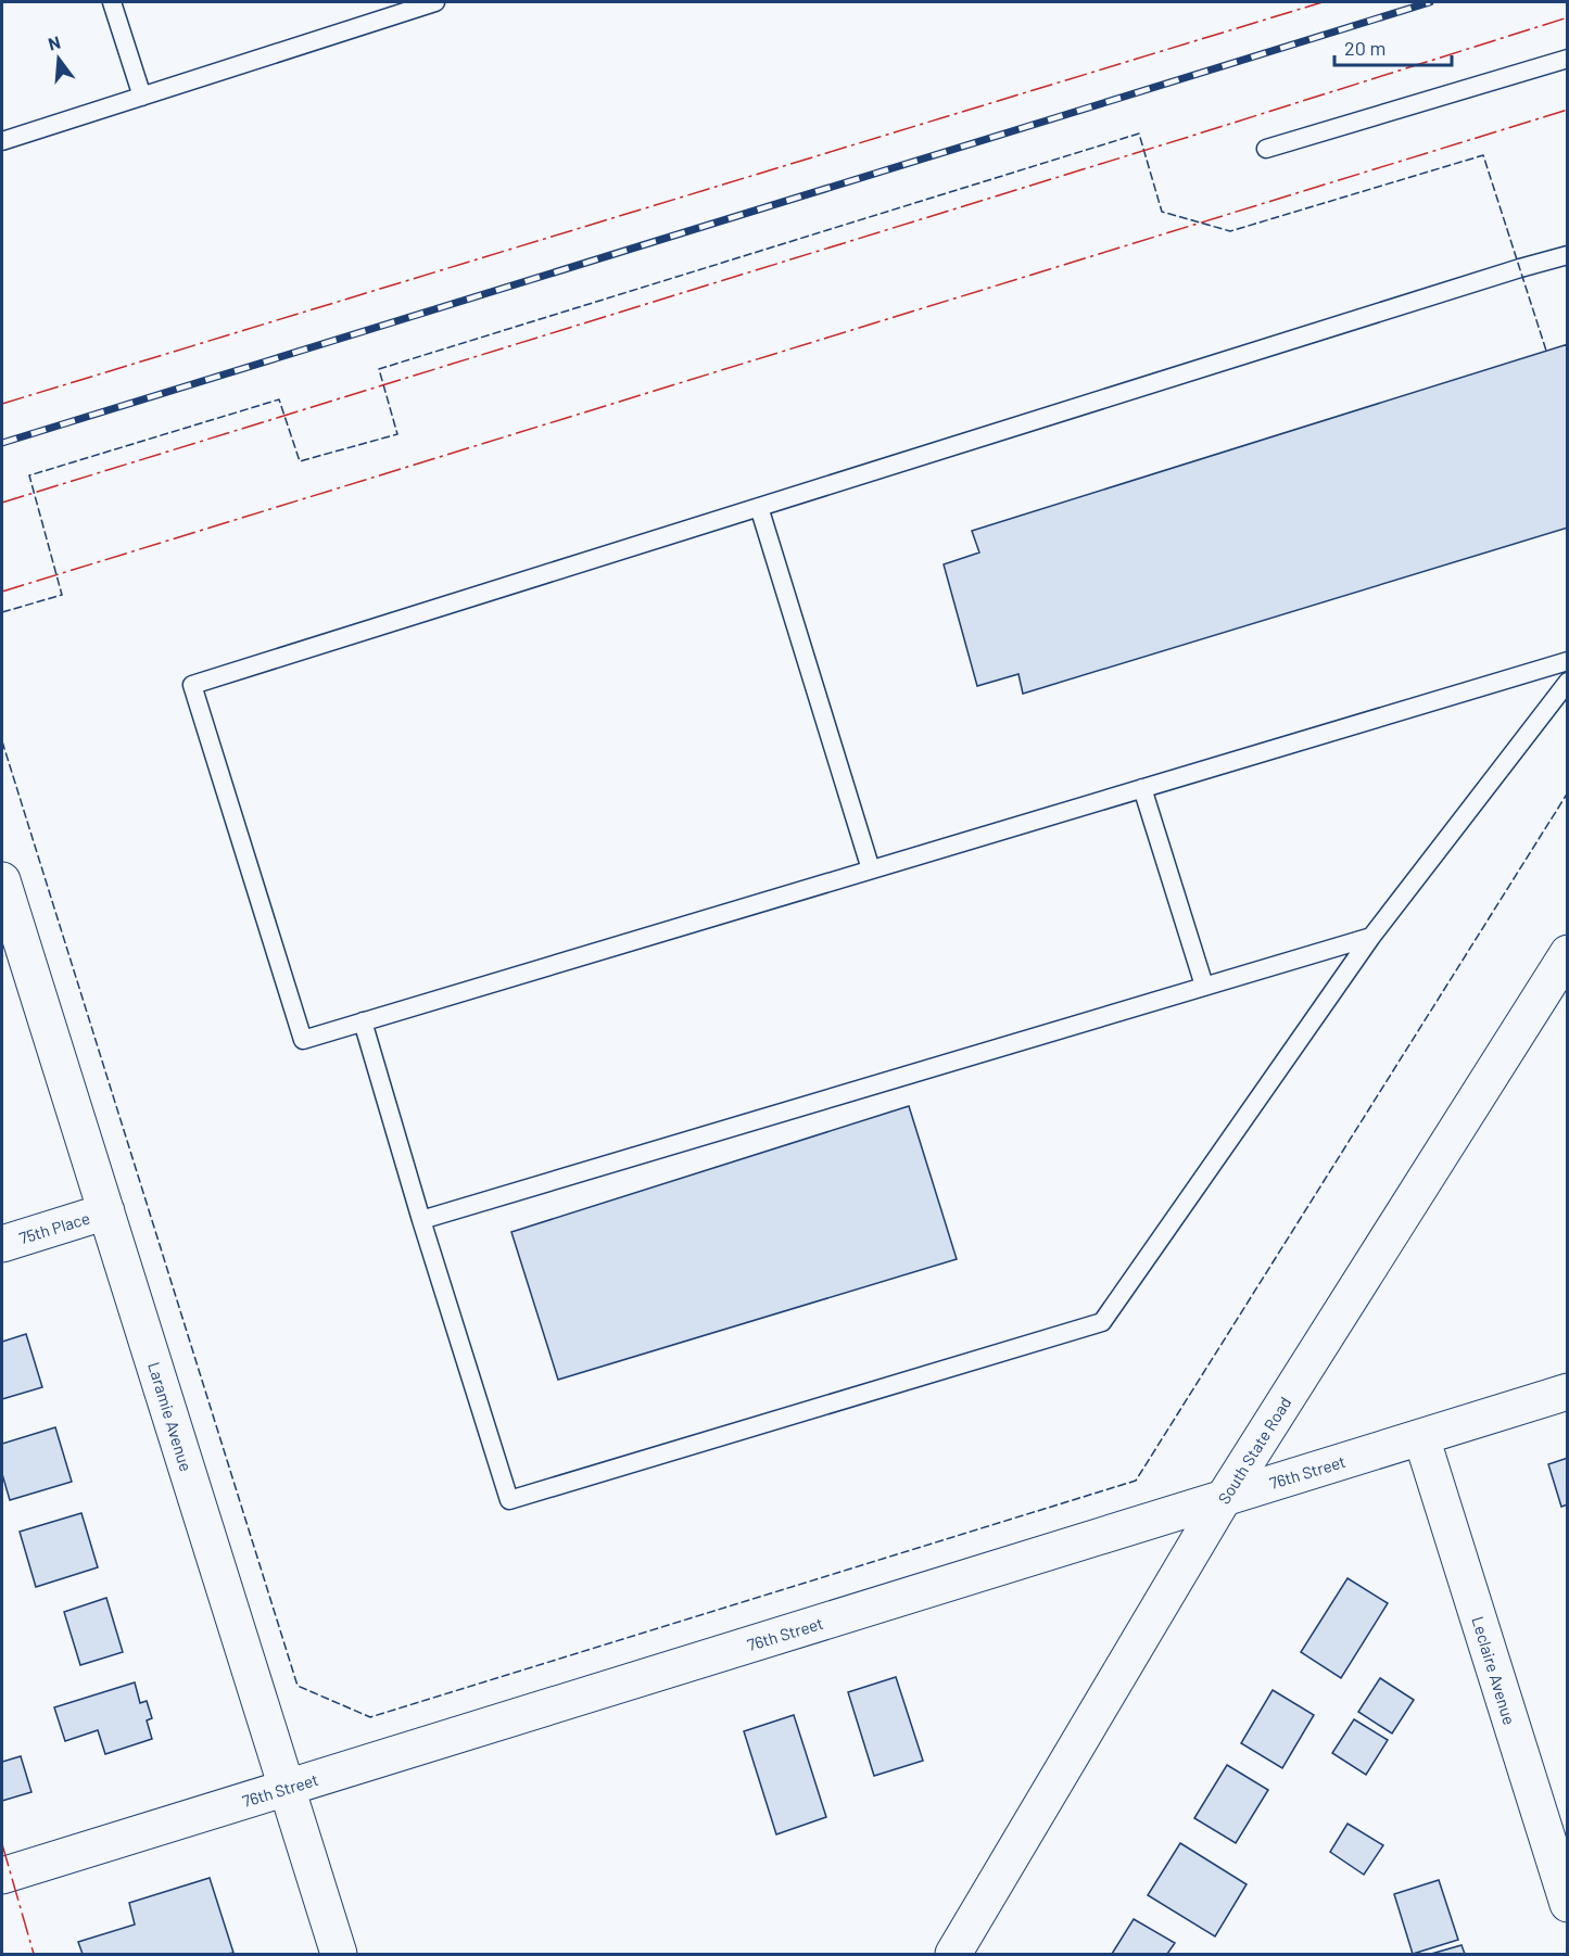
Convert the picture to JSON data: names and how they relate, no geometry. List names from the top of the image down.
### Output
{
  "streets": {
    "street": [
      "75th Place",
      "Laramie Avenue",
      "South State Road",
      "76th Street",
      "Leclaire Avenue"
    ]
  },
  "crossings": [
    ["75th Place", "Laramie Avenue"],
    ["Laramie Avenue", "76th Street"],
    ["South State Road", "76th Street"],
    ["76th Street", "Leclaire Avenue"]
  ],
  "scale_bar": "20 m",
  "north": "top"
}
